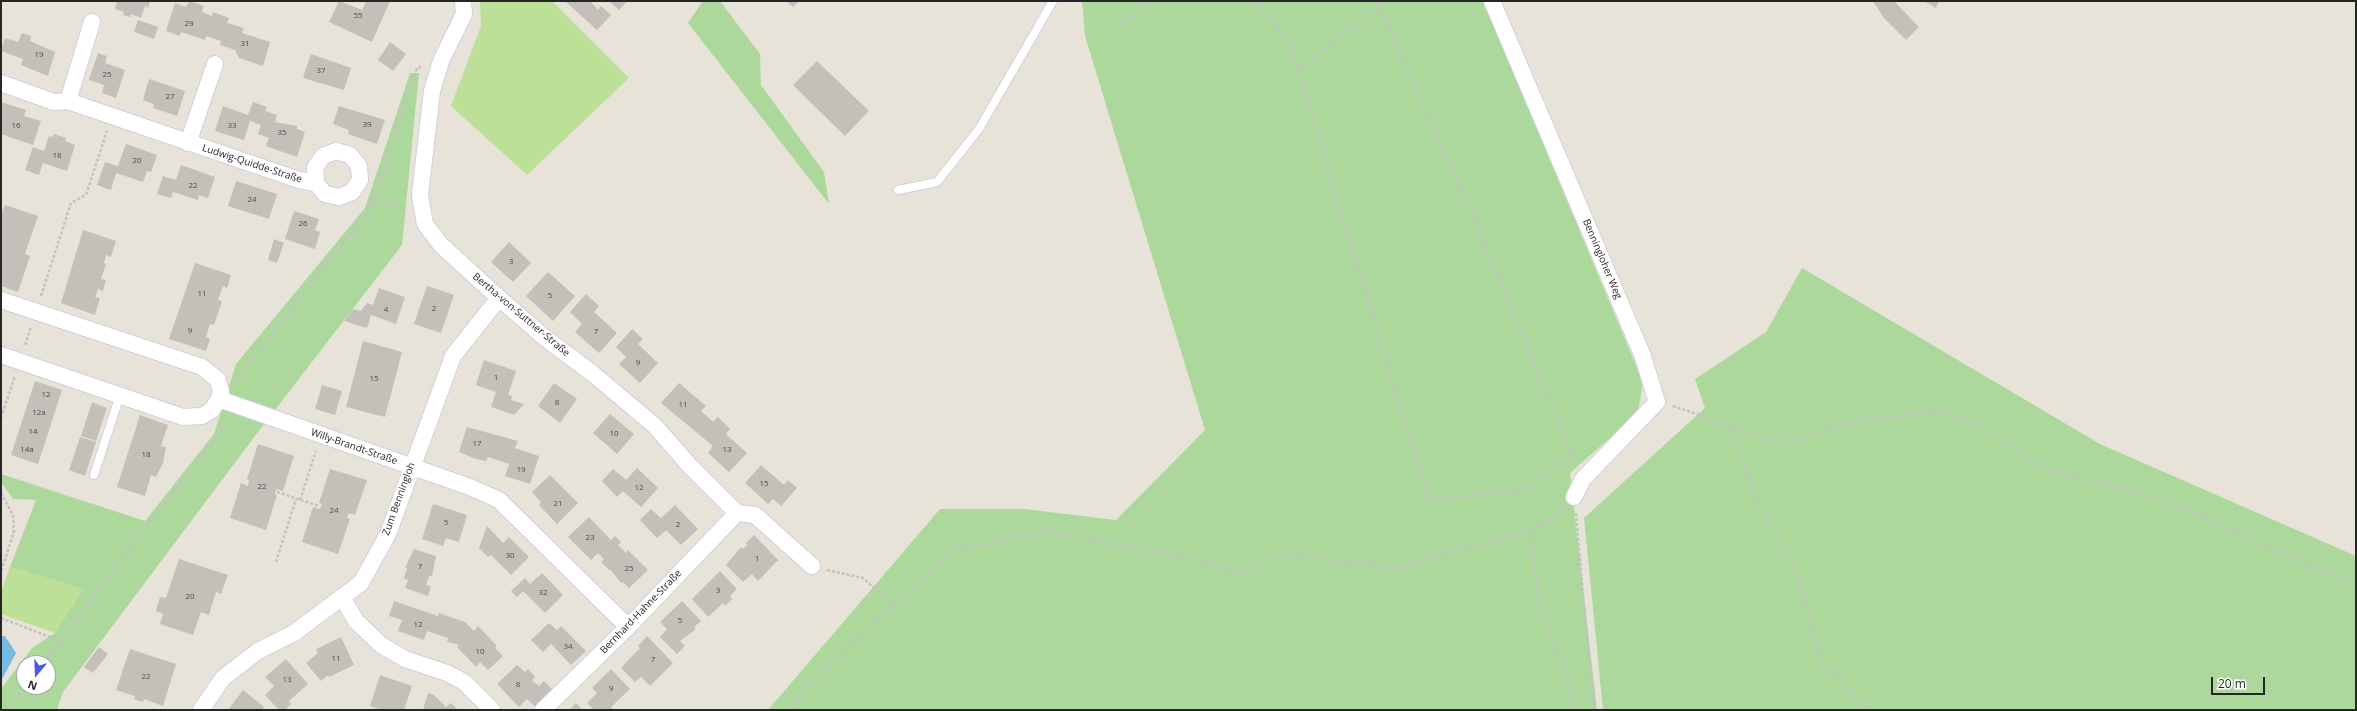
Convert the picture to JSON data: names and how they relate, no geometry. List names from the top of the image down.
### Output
{
  "streets": {
    "street": [
      "Ludwig-Quidde-Straße",
      "Benningloher Weg",
      "Bertha-von-Suttner-Straße",
      "Willy-Brandt-Straße",
      "Zum Benningloh",
      "Bernhard-Hahne-Straße"
    ]
  },
  "crossings": [
    ["Bertha-von-Suttner-Straße", "Zum Benningloh"],
    ["Bertha-von-Suttner-Straße", "Bernhard-Hahne-Straße"],
    ["Willy-Brandt-Straße", "Zum Benningloh"],
    ["Willy-Brandt-Straße", "Bernhard-Hahne-Straße"]
  ],
  "house_numbers": [
    "55",
    "29",
    "31",
    "19",
    "37",
    "25",
    "27",
    "39",
    "16",
    "33",
    "35",
    "18",
    "20",
    "22",
    "24",
    "26",
    "3",
    "11",
    "5",
    "2",
    "4",
    "9",
    "7",
    "9",
    "1",
    "15",
    "12",
    "8",
    "11",
    "12a",
    "14",
    "10",
    "17",
    "14a",
    "13",
    "18",
    "19",
    "15",
    "22",
    "12",
    "21",
    "24",
    "5",
    "2",
    "23",
    "30",
    "1",
    "7",
    "25",
    "3",
    "32",
    "20",
    "5",
    "12",
    "34",
    "10",
    "11",
    "7",
    "22",
    "13",
    "8",
    "9"
  ],
  "scale_bar": "20 m",
  "north": "bottom"
}
